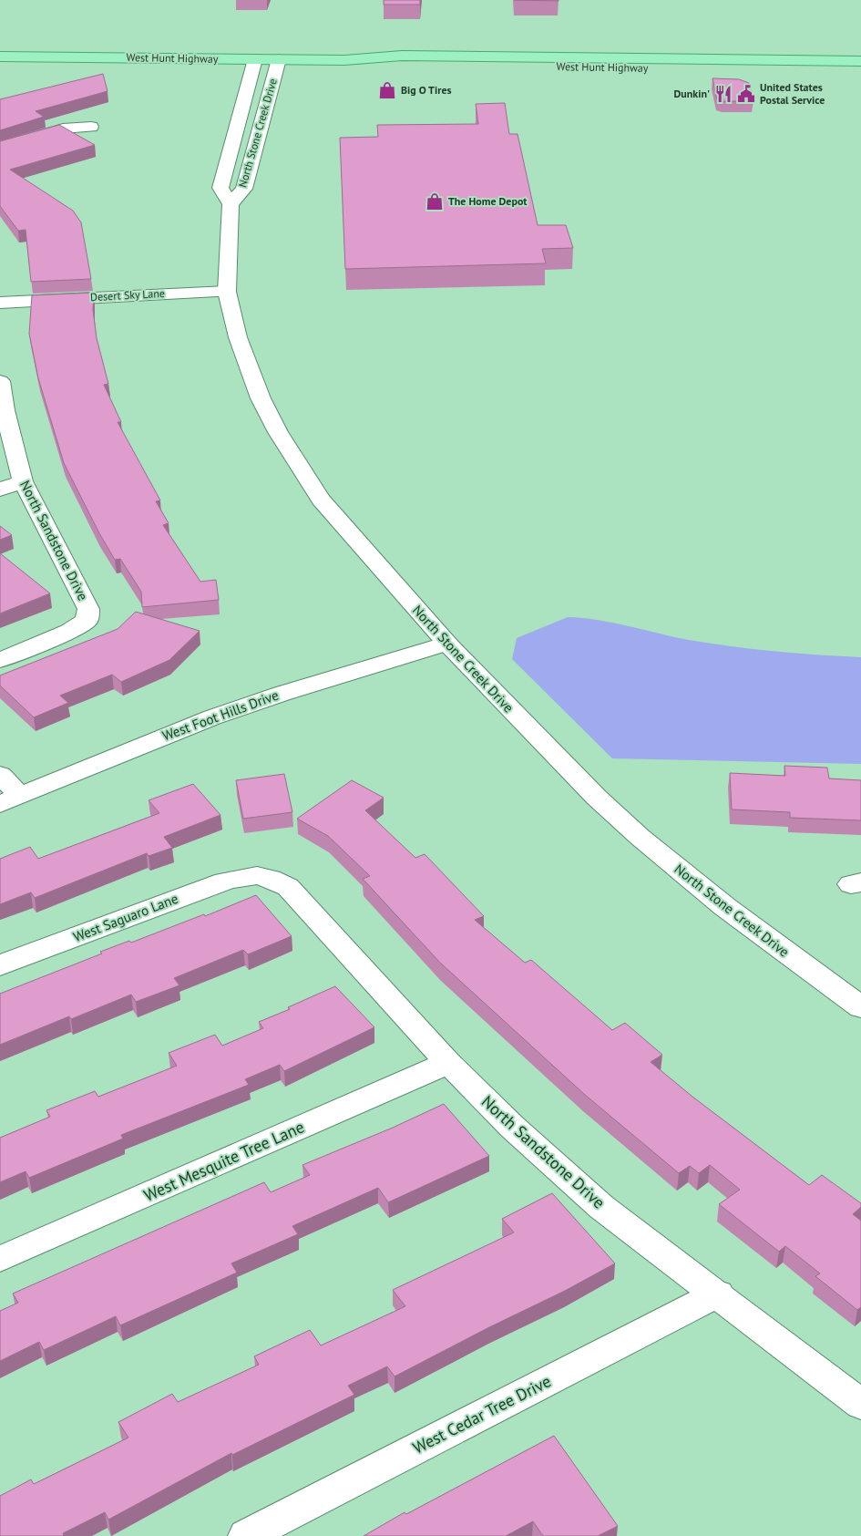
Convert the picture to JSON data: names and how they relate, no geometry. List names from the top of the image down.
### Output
{
  "streets": {
    "main road": ["West Hunt Highway"],
    "street": [
      "North Stone Creek Drive",
      "Desert Sky Lane",
      "North Sandstone Drive",
      "West Foot Hills Drive",
      "West Saguaro Lane",
      "West Mesquite Tree Lane",
      "West Cedar Tree Drive"
    ]
  },
  "crossings": [
    ["West Hunt Highway", "North Stone Creek Drive"],
    ["North Stone Creek Drive", "Desert Sky Lane"],
    ["North Stone Creek Drive", "West Foot Hills Drive"],
    ["North Sandstone Drive", "West Saguaro Lane"],
    ["North Sandstone Drive", "West Mesquite Tree Lane"],
    ["North Sandstone Drive", "West Cedar Tree Drive"]
  ],
  "places": {
    "shop": ["Big O Tires", "The Home Depot"],
    "restaurant": ["Dunkin'"],
    "public building": ["United States Postal Service"]
  }
}
